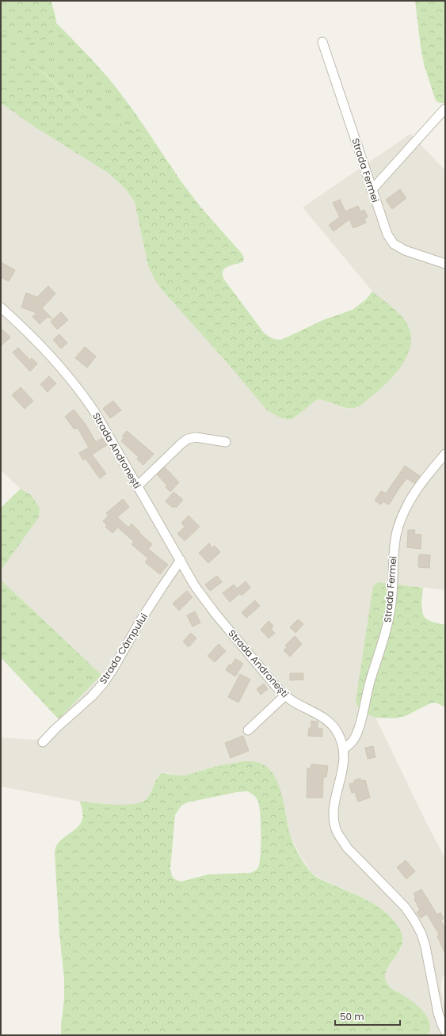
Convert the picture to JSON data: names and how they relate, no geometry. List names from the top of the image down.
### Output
{
  "streets": {
    "street": ["Strada Fermei", "Strada Andronești", "Strada Câmpului"]
  },
  "crossings": [
    ["Strada Fermei", "Strada Andronești"],
    ["Strada Andronești", "Strada Câmpului"]
  ],
  "scale_bar": "50 m"
}
